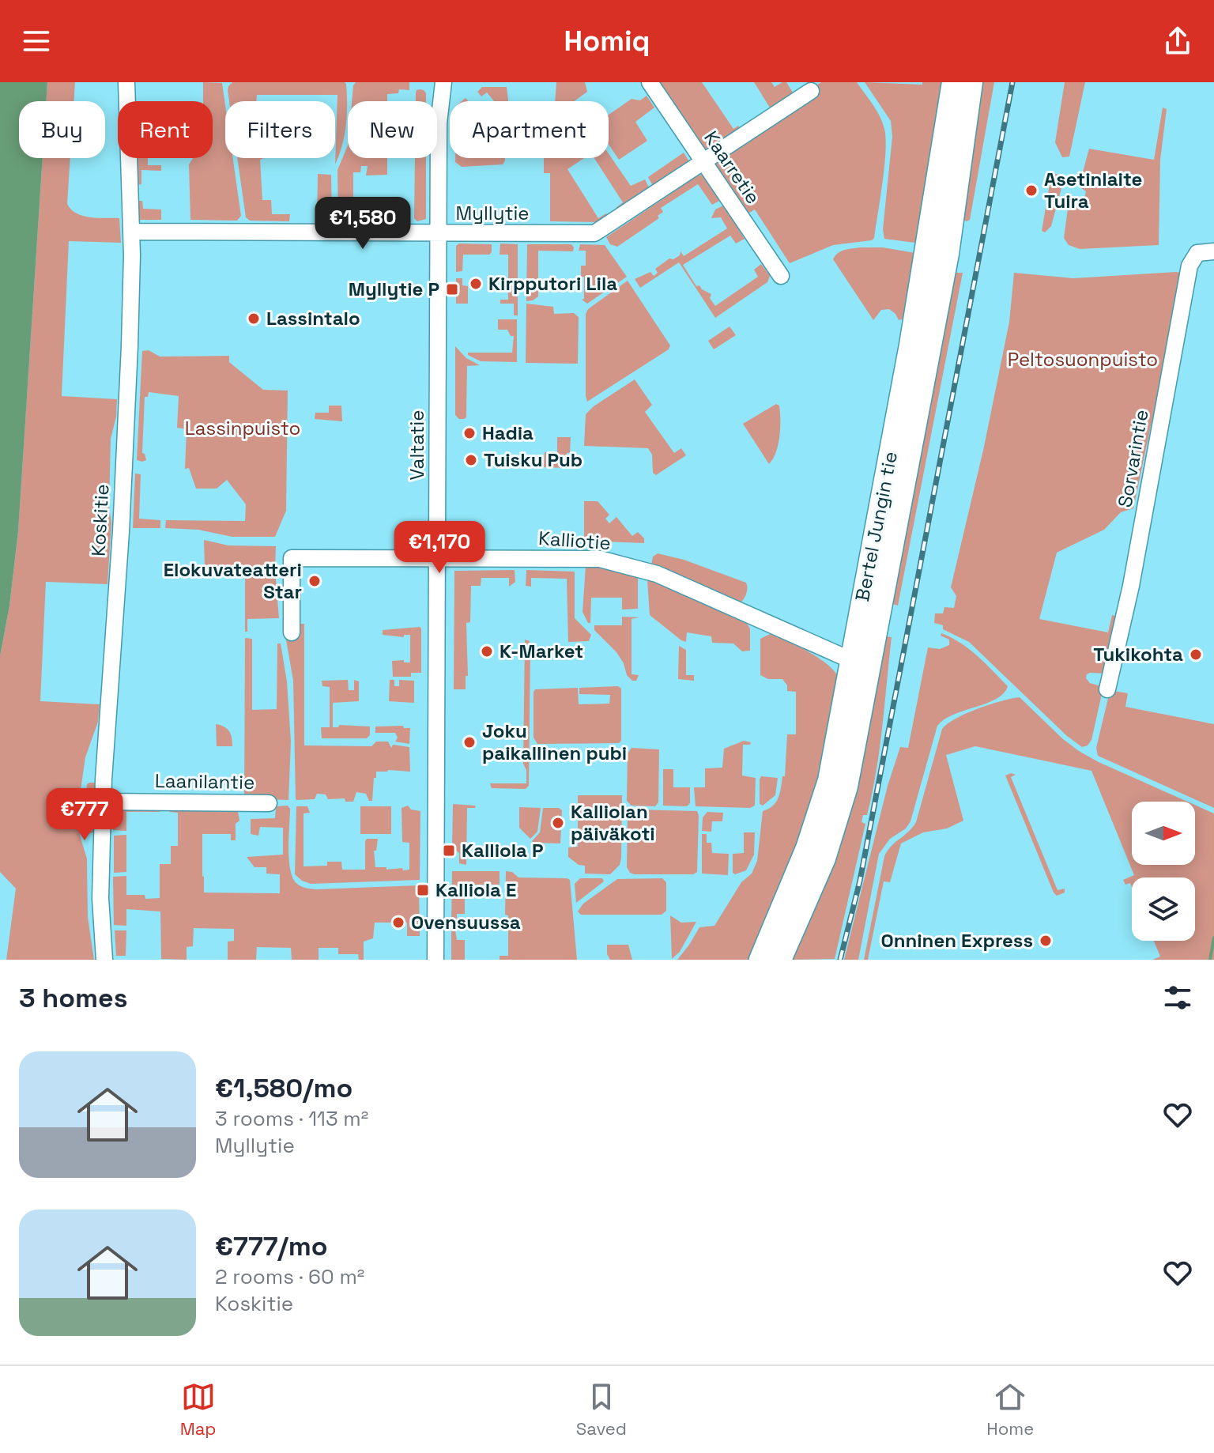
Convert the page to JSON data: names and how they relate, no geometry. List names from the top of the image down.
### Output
{
  "streets": {
    "highway": ["Bertel Jungin tie"],
    "street": [
      "Kaarretie",
      "Myllytie",
      "Valtatie",
      "Sorvarintie",
      "Koskitie",
      "Kalliotie",
      "Laanilantie"
    ]
  },
  "crossings": [
    ["Kaarretie", "Myllytie"],
    ["Myllytie", "Valtatie"],
    ["Myllytie", "Koskitie"],
    ["Valtatie", "Kalliotie"],
    ["Koskitie", "Laanilantie"],
    ["Bertel Jungin tie", "Kalliotie"]
  ],
  "parks": ["Peltosuonpuisto", "Lassinpuisto"],
  "places": {
    "other": [
      "Asetinlaite Tuira",
      "Kirpputori Lila",
      "Lassintalo",
      "Hadia",
      "Tuisku Pub",
      "Elokuvateatteri Star",
      "K-Market",
      "Tukikohta",
      "Joku paikallinen pubi",
      "Kalliolan päiväkoti",
      "Ovensuussa",
      "Onninen Express"
    ],
    "transit": ["Myllytie P", "Kalliola P", "Kalliola E"]
  },
  "north": "right",
  "page": {
    "header": "Homiq",
    "chip": [
      "Buy",
      "Rent",
      "Filters",
      "New",
      "Apartment"
    ],
    "price": ["€1,580", "€1,170", "€777"],
    "heading": "3 homes",
    "list": [
      {
        "name": "€1,580/mo",
        "note": "3 rooms · 113 m² · Myllytie"
      },
      {
        "name": "€777/mo",
        "note": "2 rooms · 60 m² · Koskitie"
      }
    ],
    "tabs": ["Map", "Saved", "Home"]
  }
}
